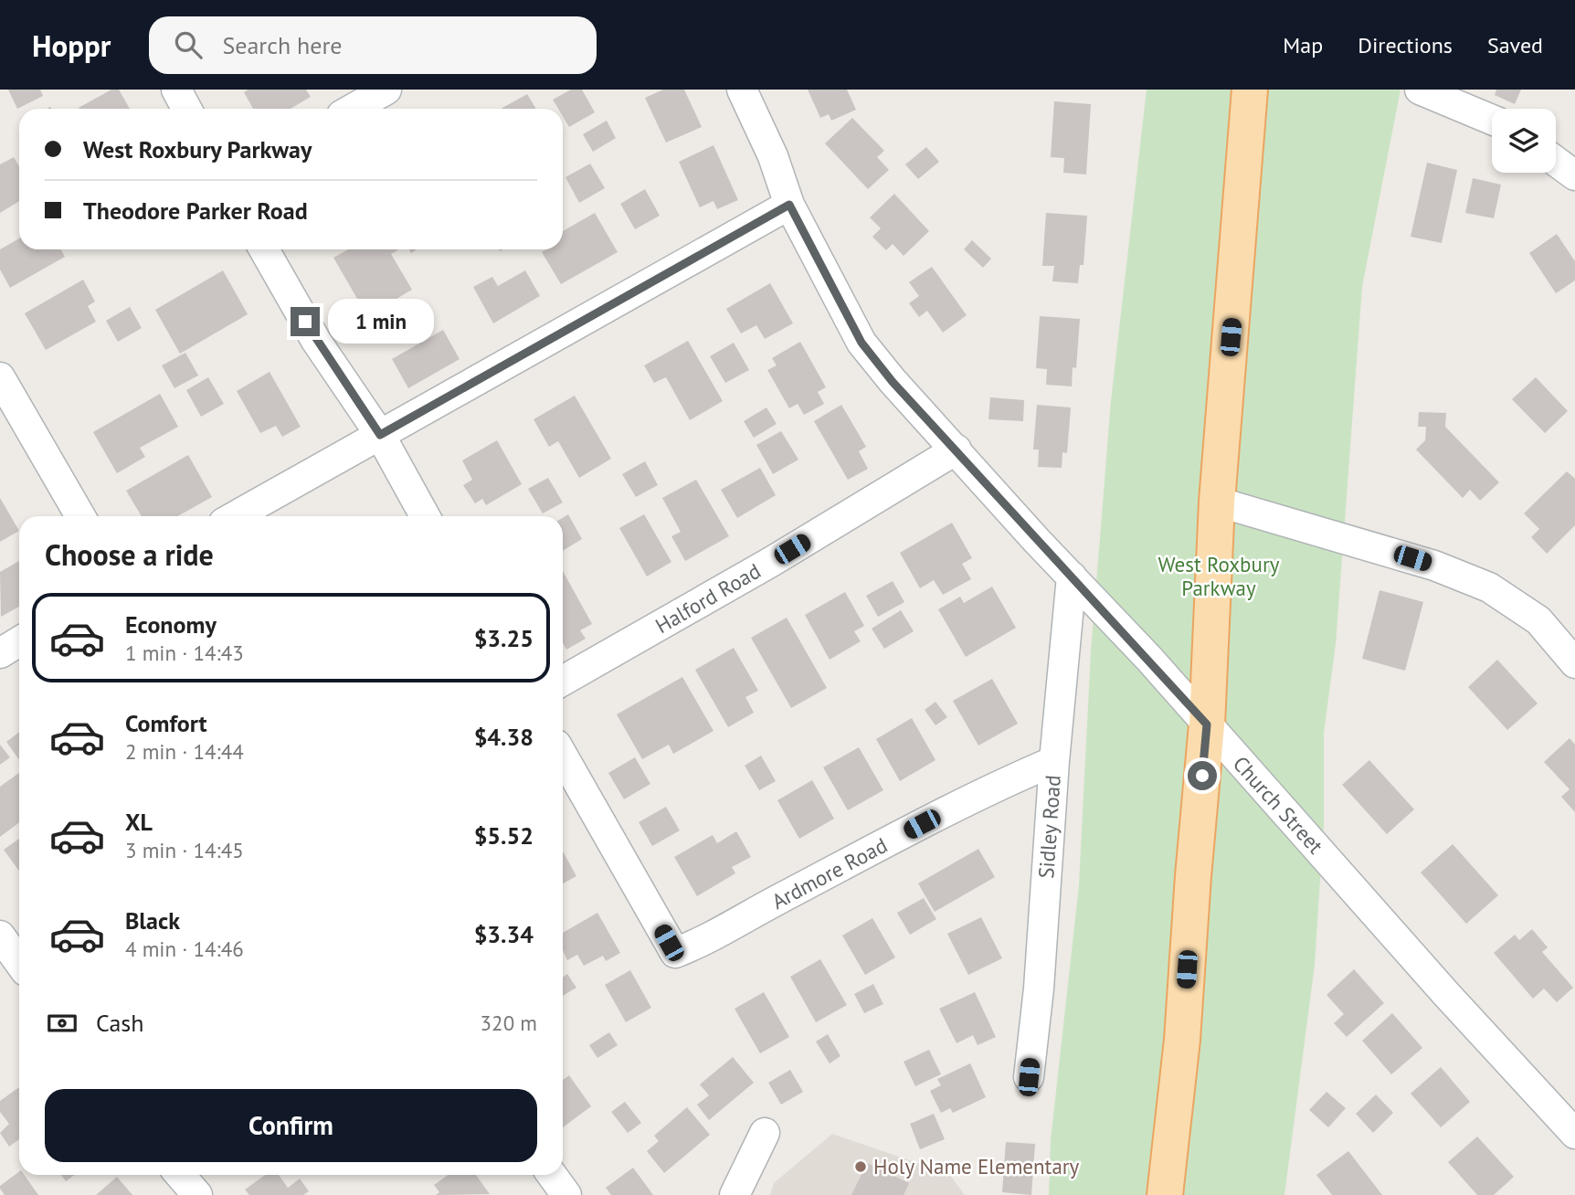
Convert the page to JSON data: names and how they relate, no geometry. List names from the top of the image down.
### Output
{
  "streets": {
    "street": [
      "Halford Road",
      "Church Street",
      "Sidley Road",
      "Ardmore Road"
    ]
  },
  "crossings": [
    ["Halford Road", "Church Street"],
    ["Church Street", "Sidley Road"],
    ["Sidley Road", "Ardmore Road"]
  ],
  "parks": ["West Roxbury Parkway"],
  "places": ["Holy Name Elementary"],
  "page": {
    "header": "Hoppr",
    "search": "Search here",
    "nav": ["Map", "Directions", "Saved"],
    "banner": ["West Roxbury Parkway", "Theodore Parker Road"],
    "bubble": "1 min",
    "heading": "Choose a ride",
    "list": [
      {
        "name": "Economy",
        "note": "1 min · 14:43",
        "value": "$3.25"
      },
      {
        "name": "Comfort",
        "note": "2 min · 14:44",
        "value": "$4.38"
      },
      {
        "name": "XL",
        "note": "3 min · 14:45",
        "value": "$5.52"
      },
      {
        "name": "Black",
        "note": "4 min · 14:46",
        "value": "$3.34"
      }
    ],
    "pay": ["Cash", "320 m"],
    "buttons": "Confirm"
  }
}
